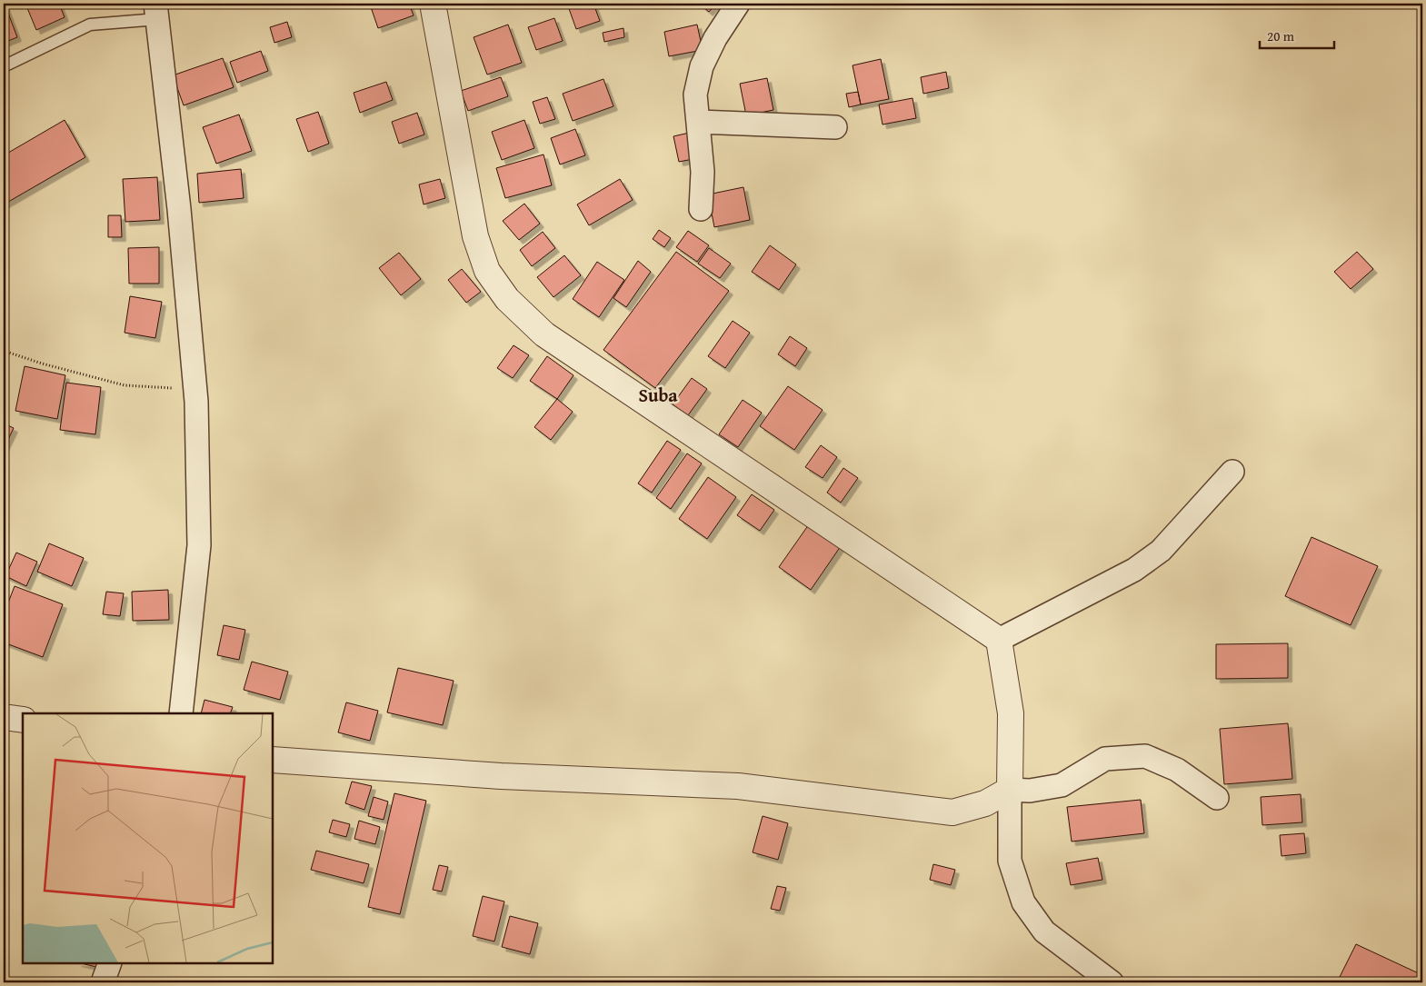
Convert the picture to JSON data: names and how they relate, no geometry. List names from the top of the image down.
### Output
{
  "districts": ["Suba"],
  "scale_bar": "20 m"
}
